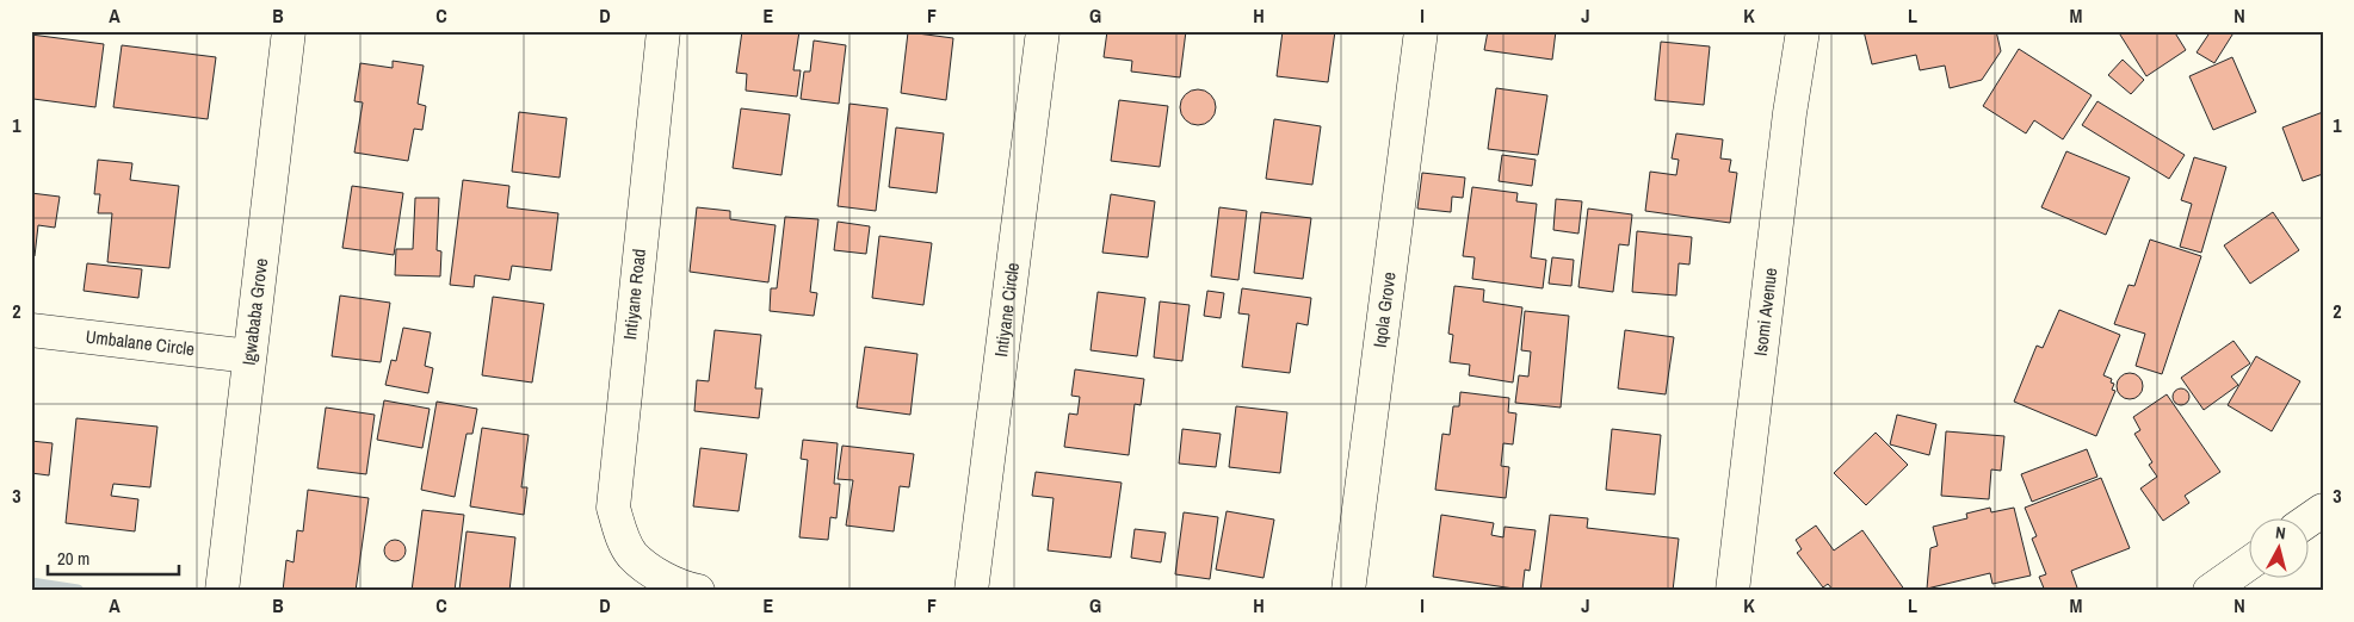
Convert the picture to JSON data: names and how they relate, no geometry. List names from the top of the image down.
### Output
{
  "streets": {
    "street": [
      "Intiyane Road",
      "Igwababa Grove",
      "Intiyane Circle",
      "Iqola Grove",
      "Isomi Avenue",
      "Umbalane Circle"
    ]
  },
  "crossings": [
    ["Igwababa Grove", "Umbalane Circle"]
  ],
  "scale_bar": "20 m",
  "north": "top",
  "grid": {
    "columns": [
      "A",
      "B",
      "C",
      "D",
      "E",
      "F",
      "G",
      "H",
      "I",
      "J",
      "K",
      "L",
      "M",
      "N"
    ],
    "rows": ["1", "2", "3"]
  }
}
